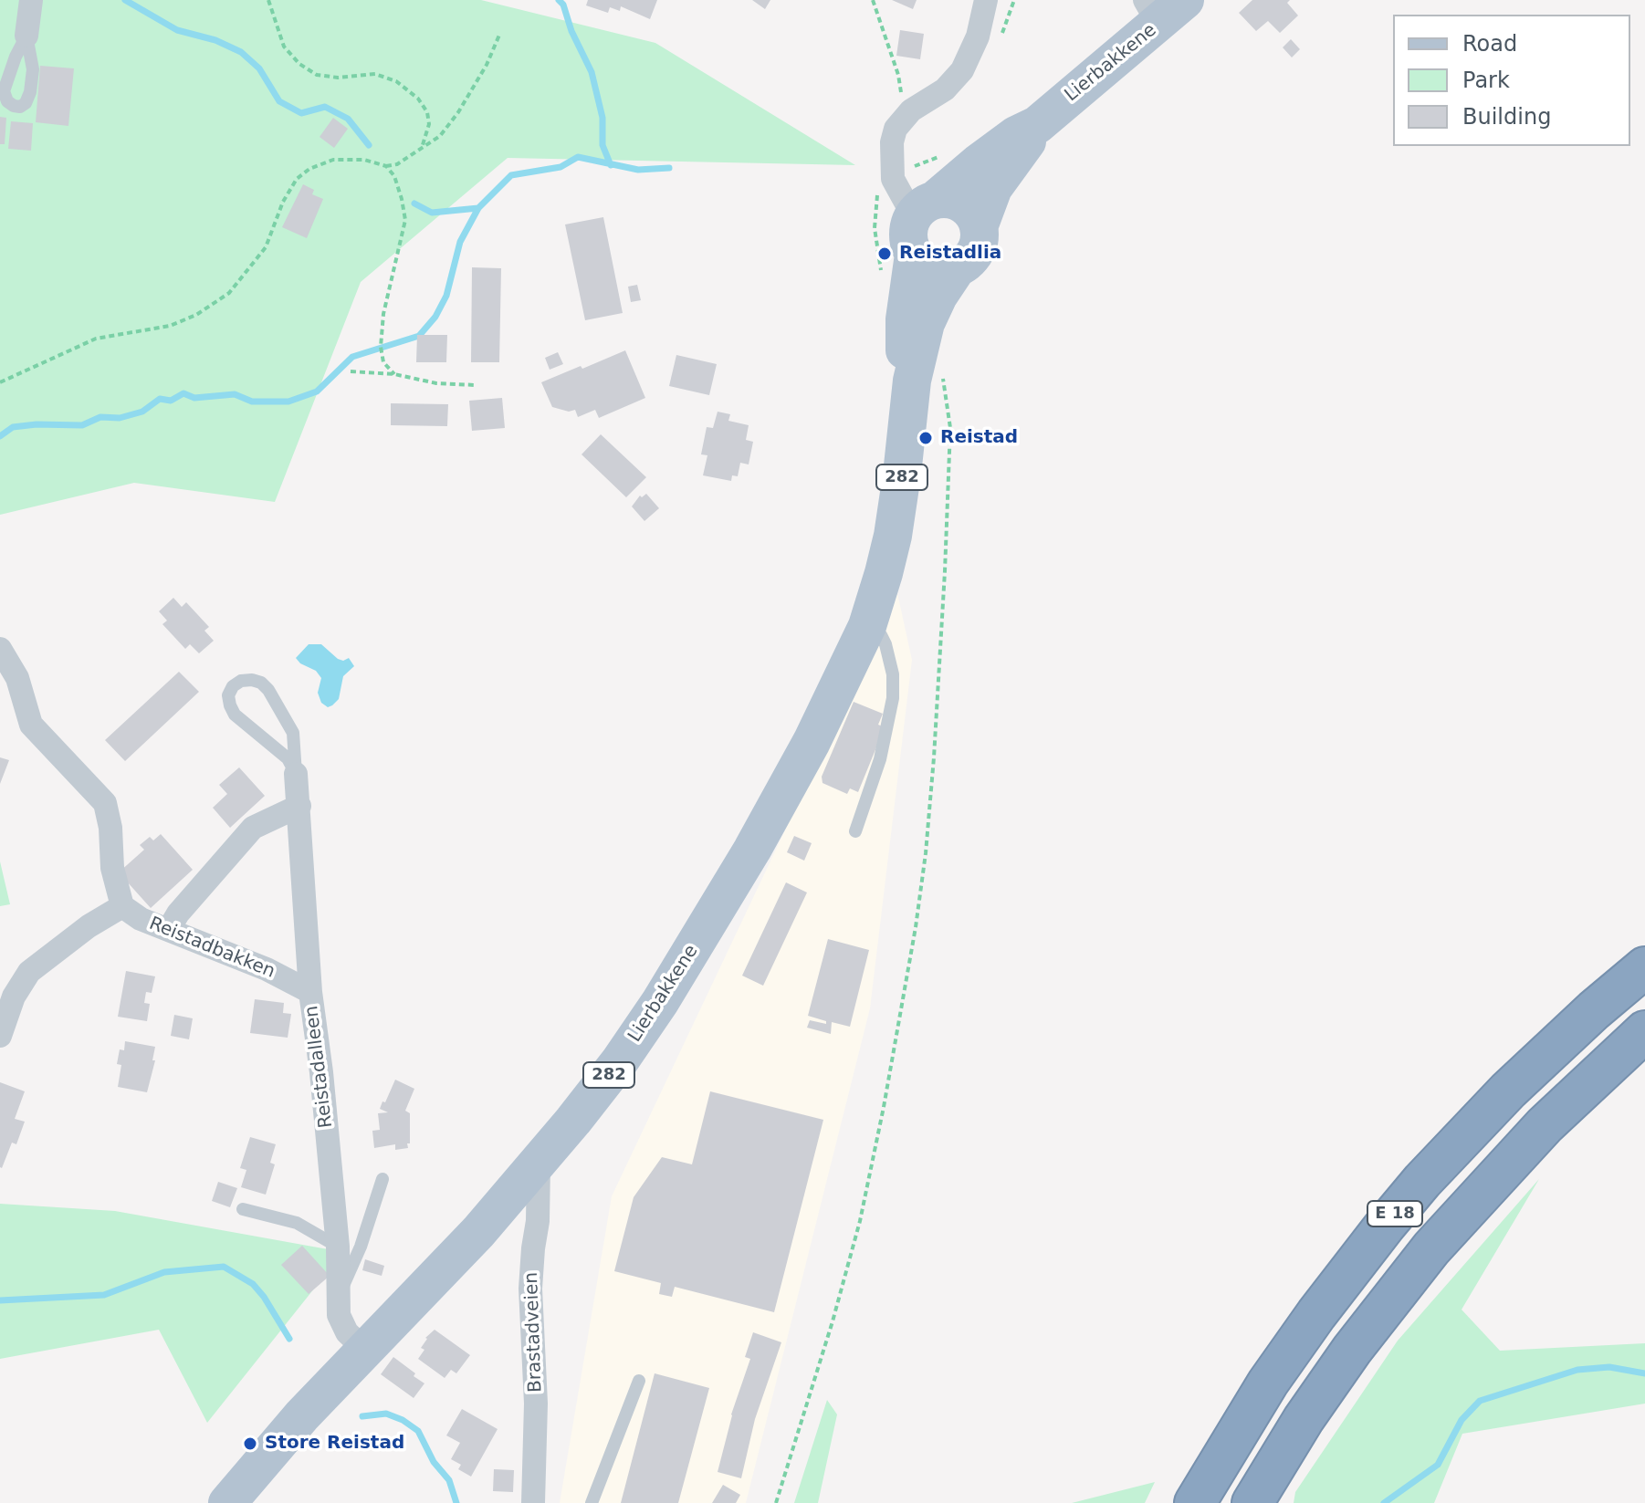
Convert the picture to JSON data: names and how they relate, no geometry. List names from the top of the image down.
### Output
{
  "streets": {
    "highway": ["E 18"],
    "main road": ["Lierbakkene", "282"],
    "street": ["Reistadbakken", "Reistadalleen", "Brastadveien"]
  },
  "crossings": [
    ["Lierbakkene", "282"],
    ["Lierbakkene", "Reistadalleen"],
    ["Lierbakkene", "Brastadveien"],
    ["Reistadbakken", "Reistadalleen"]
  ],
  "places": ["Reistadlia", "Reistad", "Store Reistad"],
  "legend": ["Road", "Park", "Building"]
}
